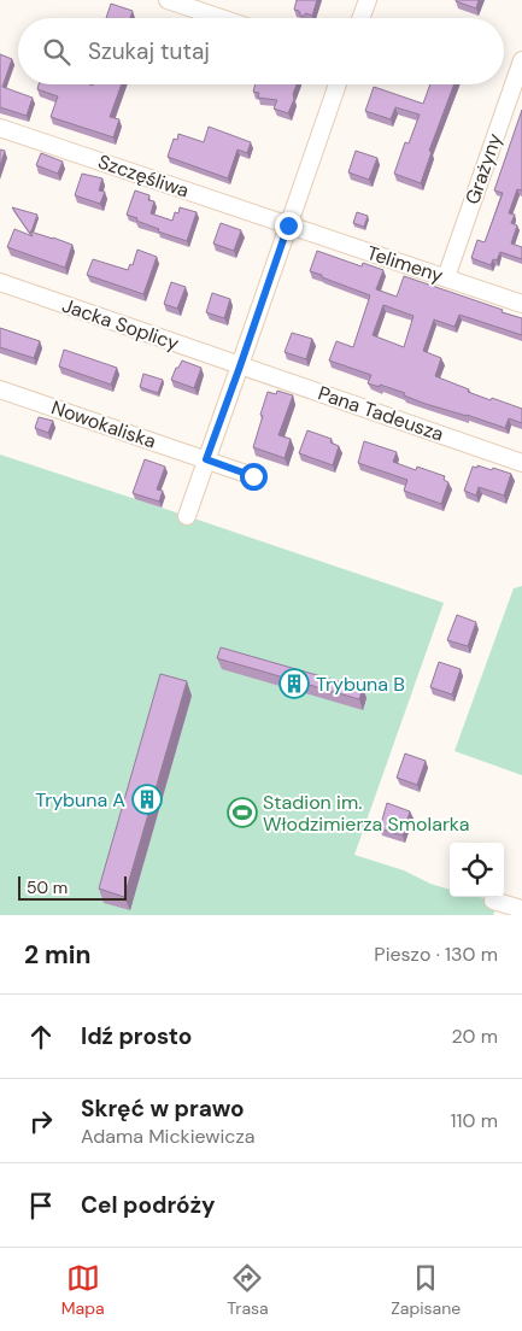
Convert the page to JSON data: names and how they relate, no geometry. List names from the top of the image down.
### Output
{
  "streets": {
    "street": [
      "Grażyny",
      "Szczęśliwa",
      "Telimeny",
      "Jacka Soplicy",
      "Pana Tadeusza",
      "Nowokaliska"
    ]
  },
  "crossings": [
    ["Grażyny", "Telimeny"],
    ["Szczęśliwa", "Telimeny"],
    ["Jacka Soplicy", "Pana Tadeusza"]
  ],
  "places": {
    "building": ["Trybuna B", "Trybuna A"],
    "sports": ["Stadion im. Włodzimierza Smolarka"]
  },
  "scale_bar": "50 m",
  "page": {
    "search": "Szukaj tutaj",
    "scale": "50 m",
    "heading": ["2 min", "Pieszo · 130 m"],
    "list": [
      ["Idź prosto", "20 m"],
      ["Skręć w prawo", "Adama Mickiewicza", "110 m"],
      "Cel podróży"
    ],
    "nav": ["Mapa", "Trasa", "Zapisane"]
  }
}
